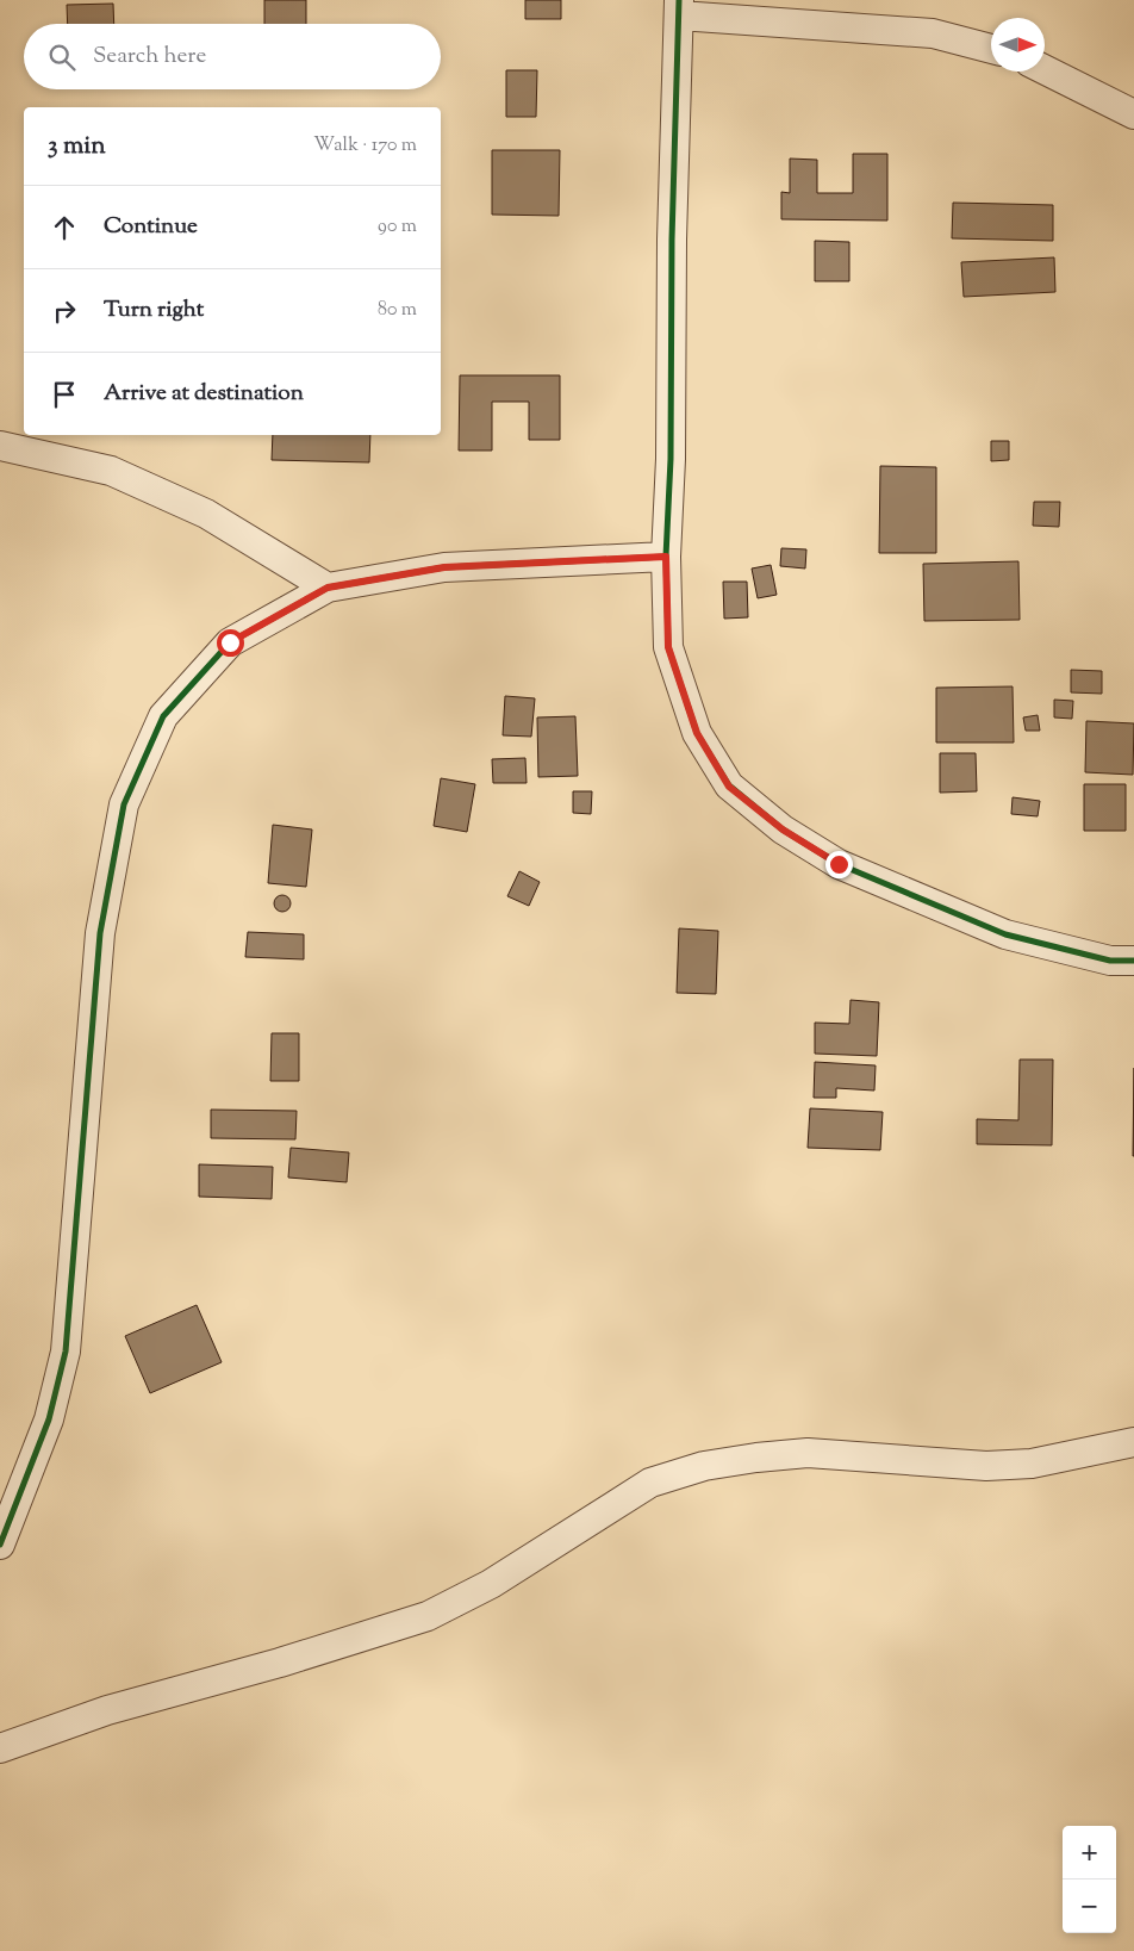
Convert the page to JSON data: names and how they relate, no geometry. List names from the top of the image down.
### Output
{
  "north": "right",
  "page": {
    "search": "Search here",
    "heading": ["3 min", "Walk · 170 m"],
    "list": [
      ["Continue", "90 m"],
      ["Turn right", "80 m"],
      "Arrive at destination"
    ],
    "map_buttons": ["+", "−"]
  }
}
